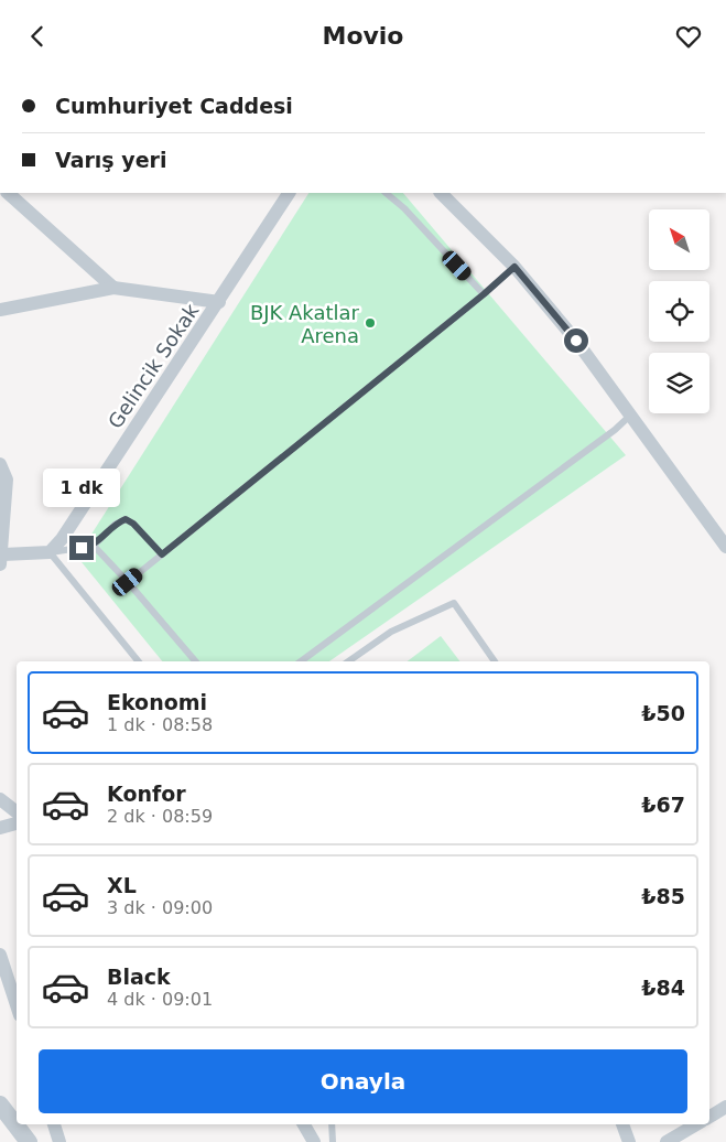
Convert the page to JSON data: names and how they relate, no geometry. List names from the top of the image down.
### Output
{
  "streets": {
    "street": ["Gelincik Sokak"]
  },
  "places": ["BJK Akatlar Arena"],
  "north": "top left",
  "page": {
    "header": "Movio",
    "banner": ["Cumhuriyet Caddesi", "Varış yeri"],
    "bubble": "1 dk",
    "list": [
      {
        "name": "Ekonomi",
        "note": "1 dk · 08:58",
        "value": "₺50"
      },
      {
        "name": "Konfor",
        "note": "2 dk · 08:59",
        "value": "₺67"
      },
      {
        "name": "XL",
        "note": "3 dk · 09:00",
        "value": "₺85"
      },
      {
        "name": "Black",
        "note": "4 dk · 09:01",
        "value": "₺84"
      }
    ],
    "buttons": "Onayla"
  }
}
